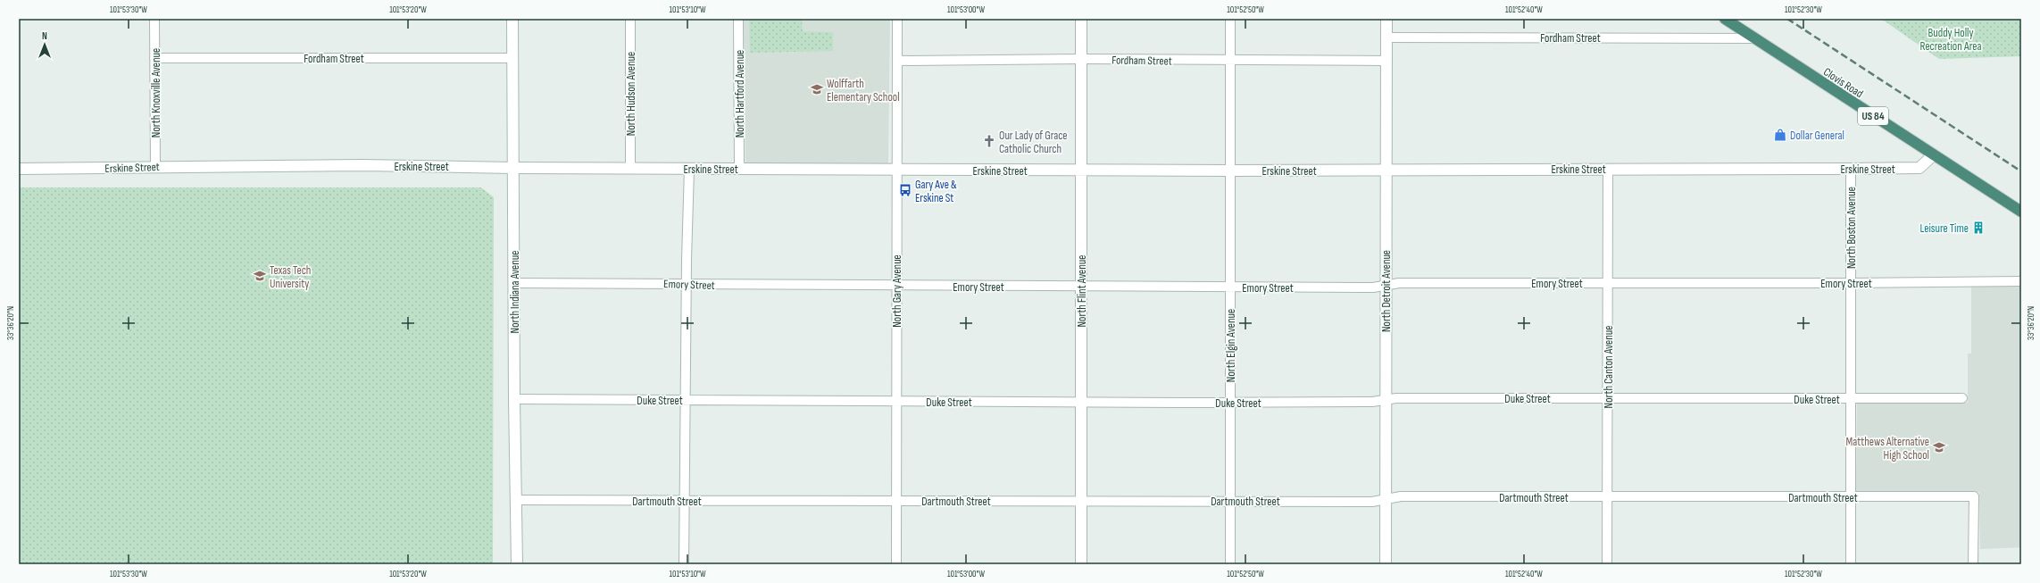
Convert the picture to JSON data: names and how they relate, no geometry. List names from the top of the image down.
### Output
{
  "streets": {
    "highway": ["Clovis Road", "US 84"],
    "street": [
      "Fordham Street",
      "North Knoxville Avenue",
      "North Hudson Avenue",
      "North Hartford Avenue",
      "Erskine Street",
      "North Boston Avenue",
      "Emory Street",
      "North Gary Avenue",
      "North Flint Avenue",
      "North Detroit Avenue",
      "North Indiana Avenue",
      "North Elgin Avenue",
      "North Canton Avenue",
      "Duke Street",
      "Dartmouth Street"
    ]
  },
  "crossings": [
    ["Fordham Street", "Clovis Road"],
    ["Fordham Street", "North Knoxville Avenue"],
    ["Fordham Street", "North Gary Avenue"],
    ["Fordham Street", "North Flint Avenue"],
    ["Fordham Street", "North Detroit Avenue"],
    ["Fordham Street", "North Indiana Avenue"],
    ["Fordham Street", "North Elgin Avenue"],
    ["Clovis Road", "Erskine Street"],
    ["North Knoxville Avenue", "Erskine Street"],
    ["North Hudson Avenue", "Erskine Street"],
    ["North Hartford Avenue", "Erskine Street"],
    ["Erskine Street", "North Boston Avenue"],
    ["Erskine Street", "North Gary Avenue"],
    ["Erskine Street", "North Flint Avenue"],
    ["Erskine Street", "North Detroit Avenue"],
    ["Erskine Street", "North Indiana Avenue"],
    ["Erskine Street", "North Elgin Avenue"],
    ["Erskine Street", "North Canton Avenue"],
    ["North Boston Avenue", "Emory Street"],
    ["North Boston Avenue", "Duke Street"],
    ["North Boston Avenue", "Dartmouth Street"],
    ["Emory Street", "North Gary Avenue"],
    ["Emory Street", "North Flint Avenue"],
    ["Emory Street", "North Detroit Avenue"],
    ["Emory Street", "North Indiana Avenue"],
    ["Emory Street", "North Elgin Avenue"],
    ["Emory Street", "North Canton Avenue"],
    ["North Gary Avenue", "Duke Street"],
    ["North Gary Avenue", "Dartmouth Street"],
    ["North Flint Avenue", "Duke Street"],
    ["North Flint Avenue", "Dartmouth Street"],
    ["North Detroit Avenue", "Duke Street"],
    ["North Detroit Avenue", "Dartmouth Street"],
    ["North Indiana Avenue", "Duke Street"],
    ["North Indiana Avenue", "Dartmouth Street"],
    ["North Elgin Avenue", "Duke Street"],
    ["North Elgin Avenue", "Dartmouth Street"],
    ["North Canton Avenue", "Duke Street"],
    ["North Canton Avenue", "Dartmouth Street"]
  ],
  "parks": ["Buddy Holly Recreation Area"],
  "places": {
    "school or university": ["Wolffarth Elementary School", "Texas Tech University", "Matthews Alternative High School"],
    "shop": ["Dollar General"],
    "church": ["Our Lady of Grace Catholic Church"],
    "bus stop": ["Gary Ave & Erskine St"],
    "building": ["Leisure Time"]
  },
  "north": "top",
  "coordinates": [
    "101°53'30\"W",
    "101°53'20\"W",
    "101°53'10\"W",
    "101°53'00\"W",
    "101°52'50\"W",
    "101°52'40\"W",
    "101°52'30\"W",
    "33°36'20\"N"
  ]
}
